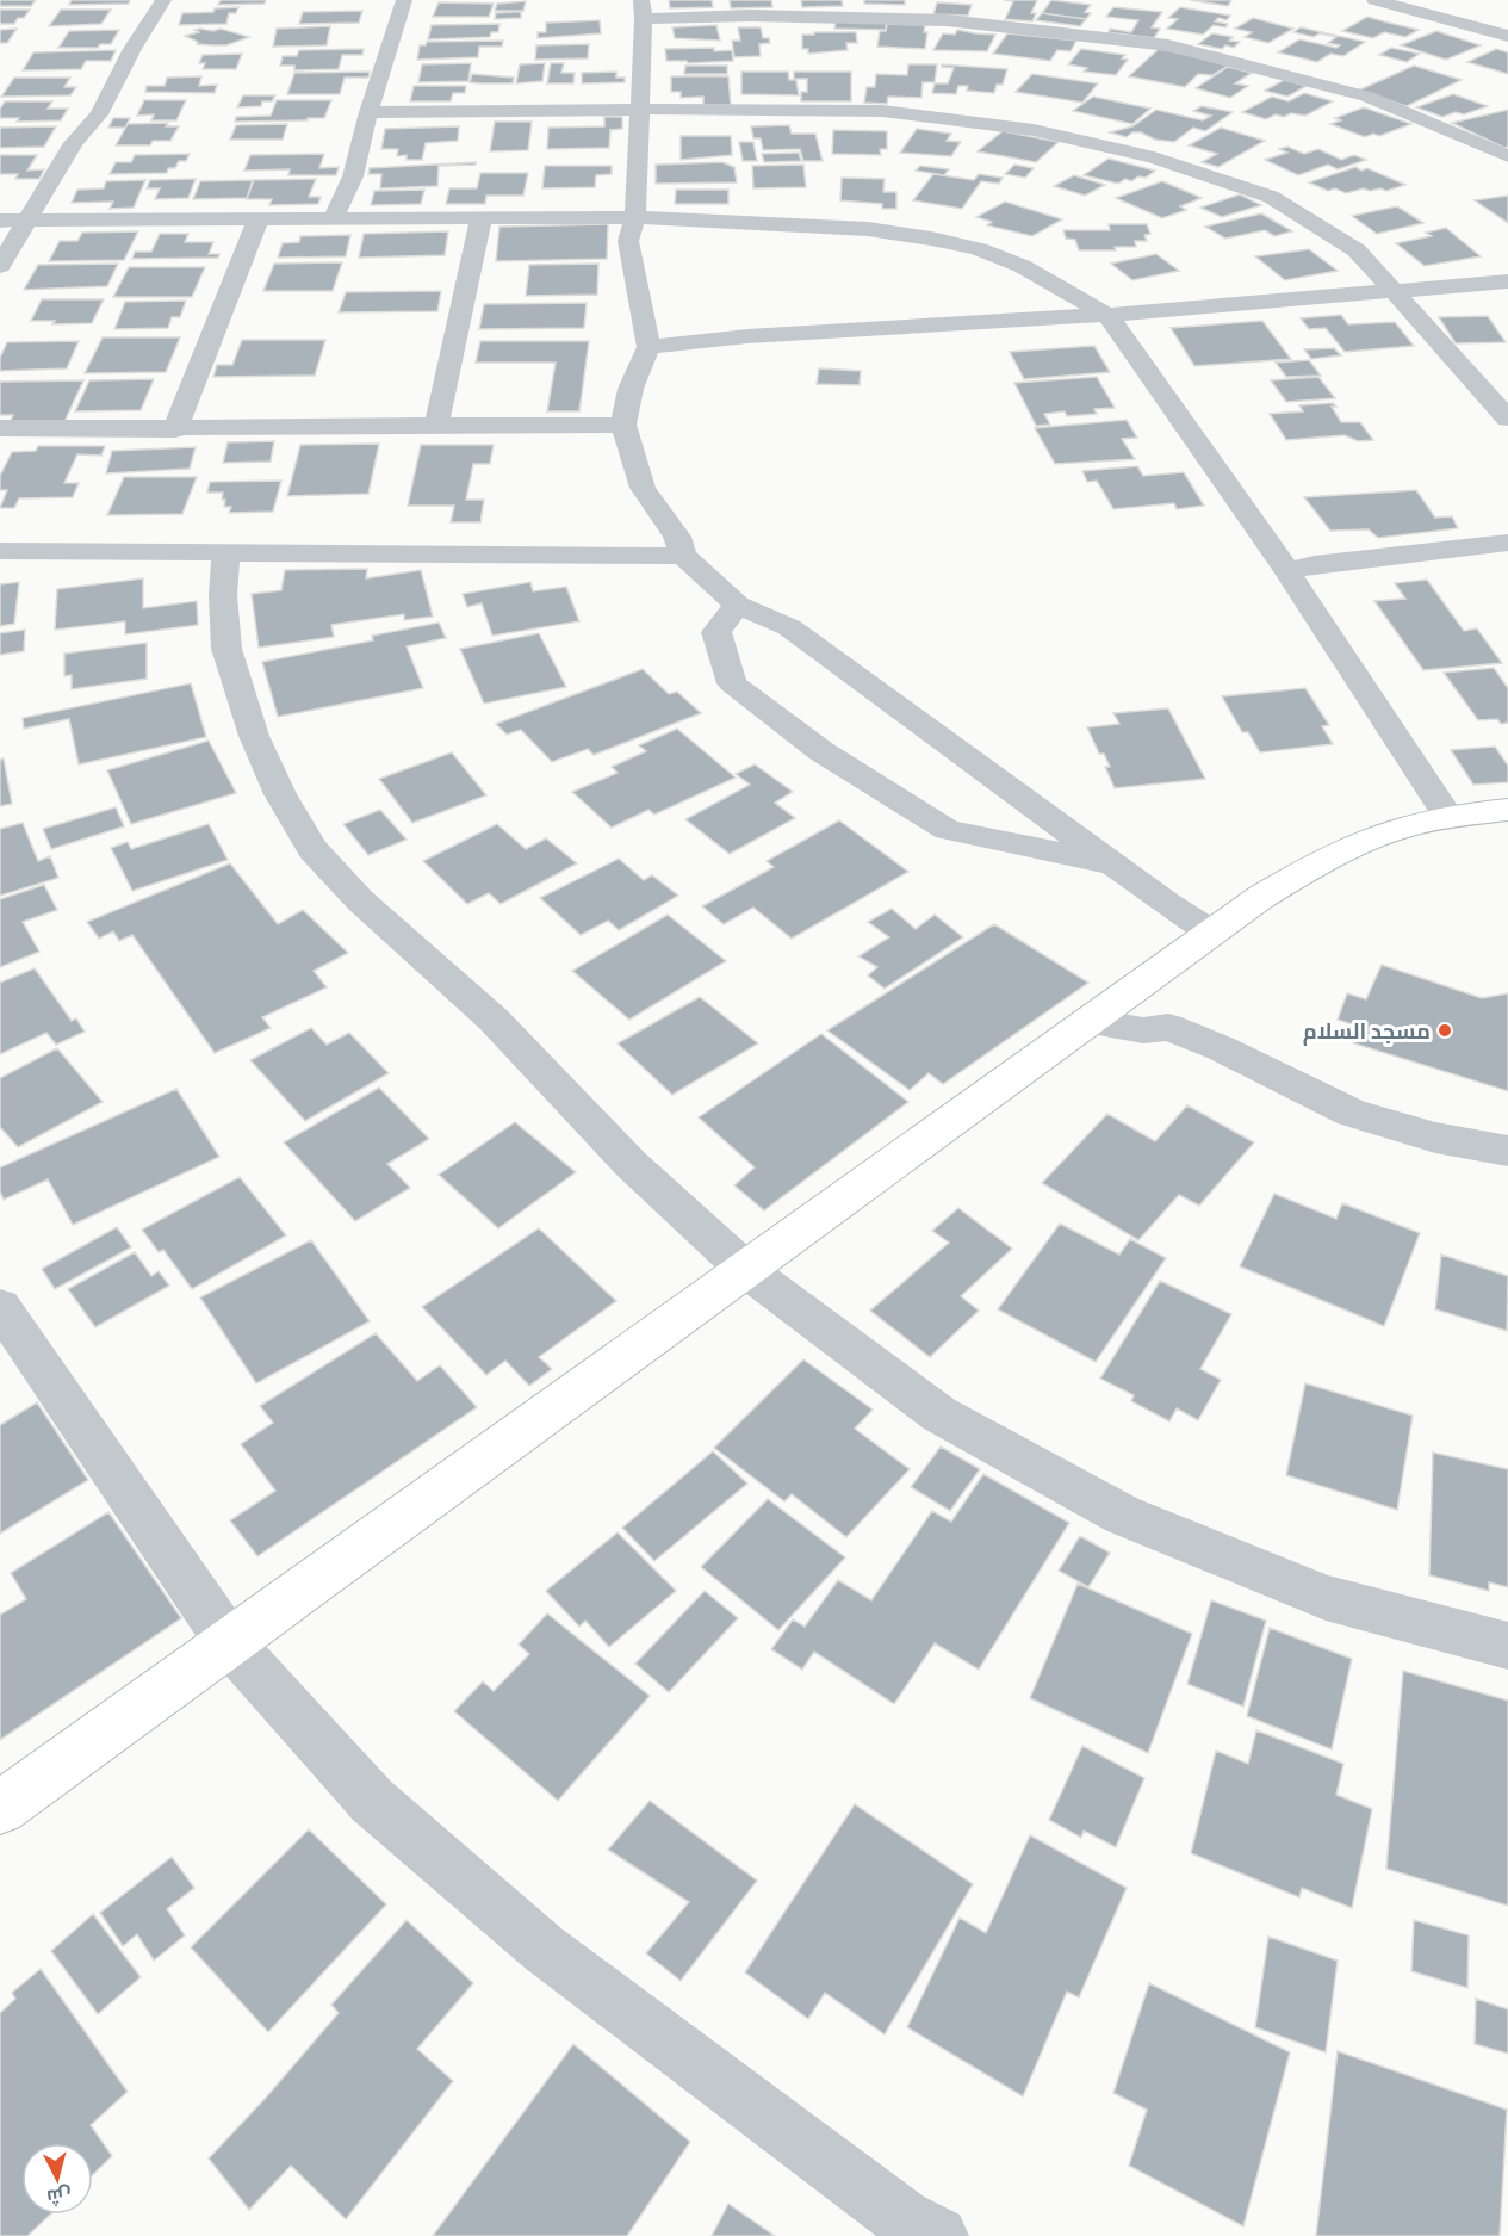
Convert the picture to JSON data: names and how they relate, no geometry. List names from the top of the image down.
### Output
{
  "places": ["مسجد السلام"],
  "north": "bottom"
}
